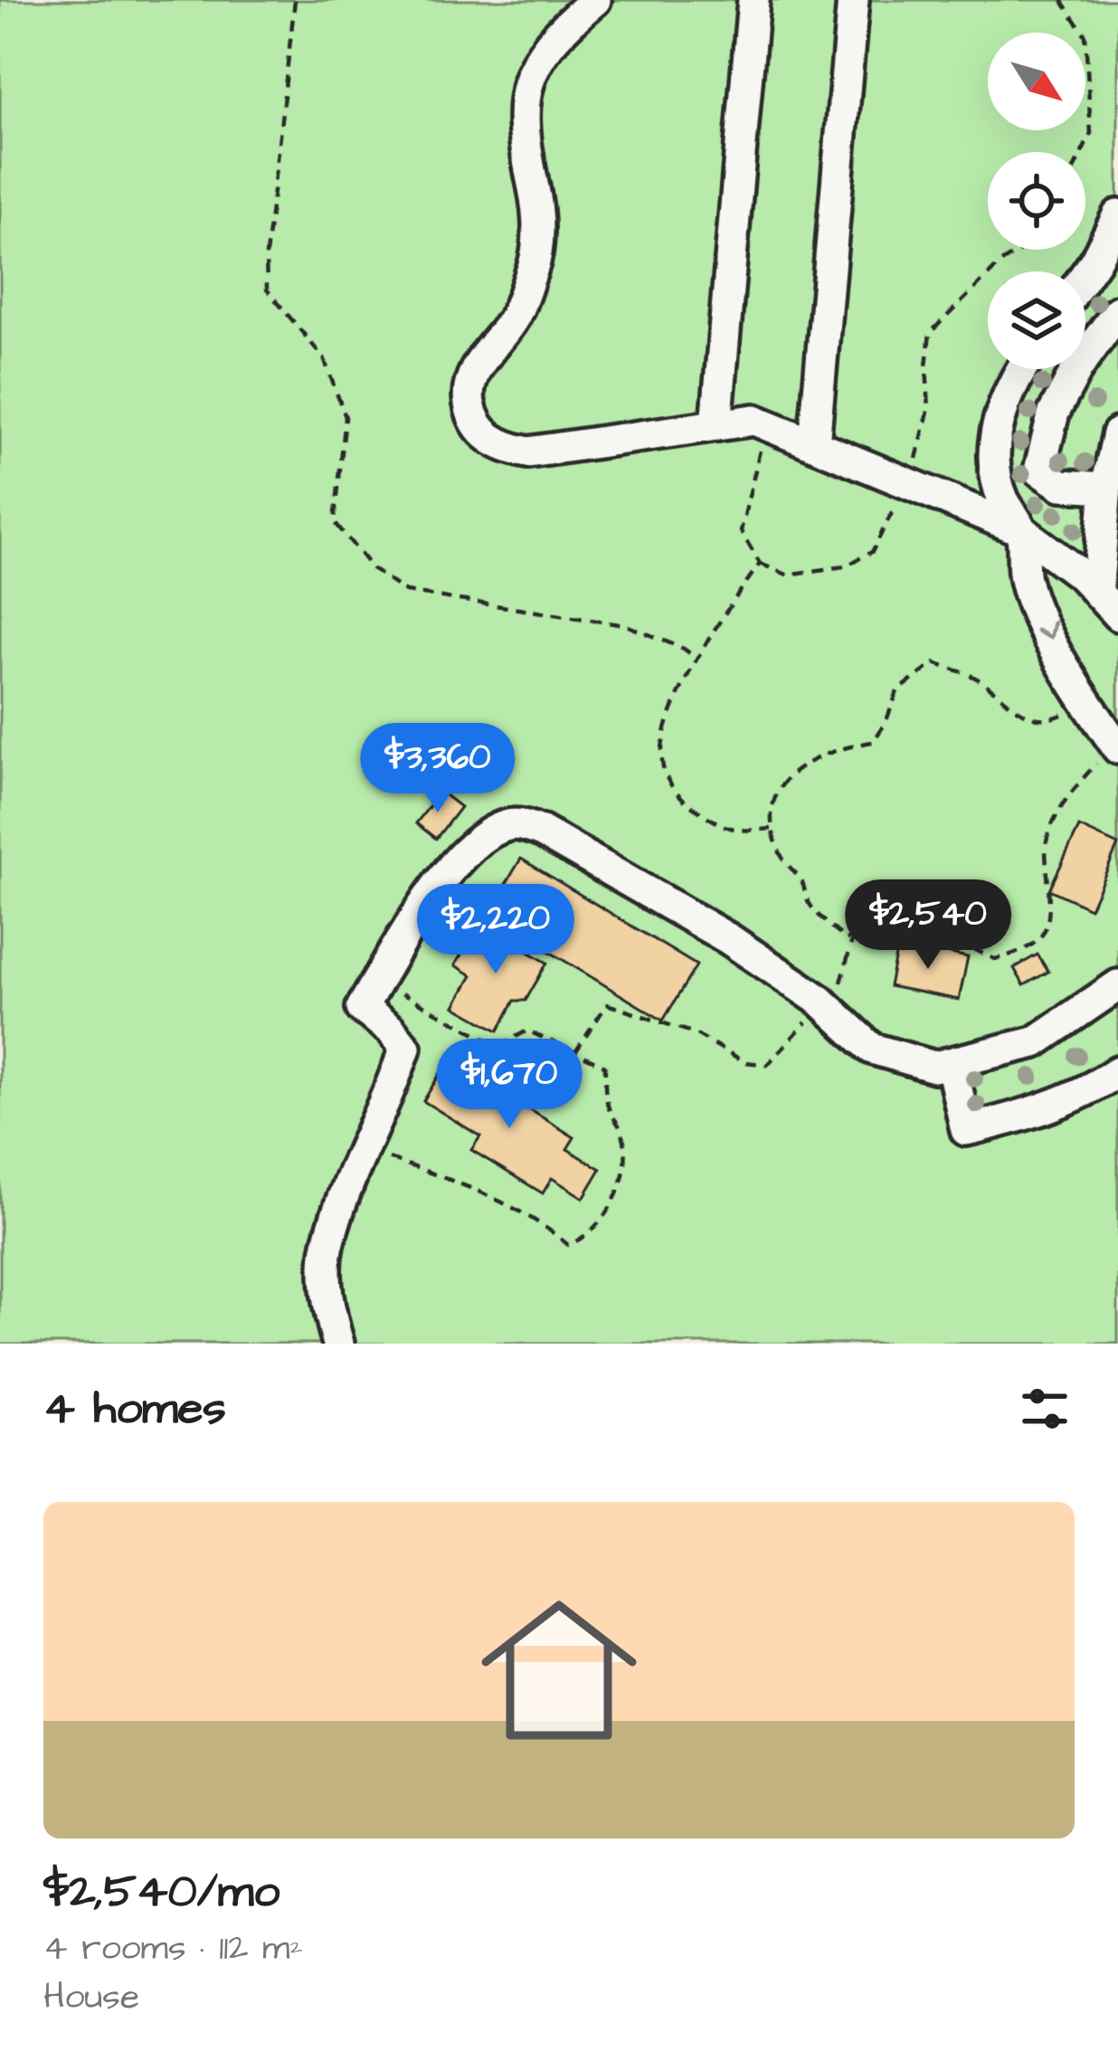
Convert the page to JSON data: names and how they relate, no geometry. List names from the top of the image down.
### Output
{
  "north": "bottom right",
  "page": {
    "price": [
      "$3,360",
      "$2,540",
      "$2,220",
      "$1,670"
    ],
    "heading": "4 homes",
    "list": [
      {
        "name": "$2,540/mo",
        "note": "4 rooms · 112 m² · House"
      }
    ]
  }
}
